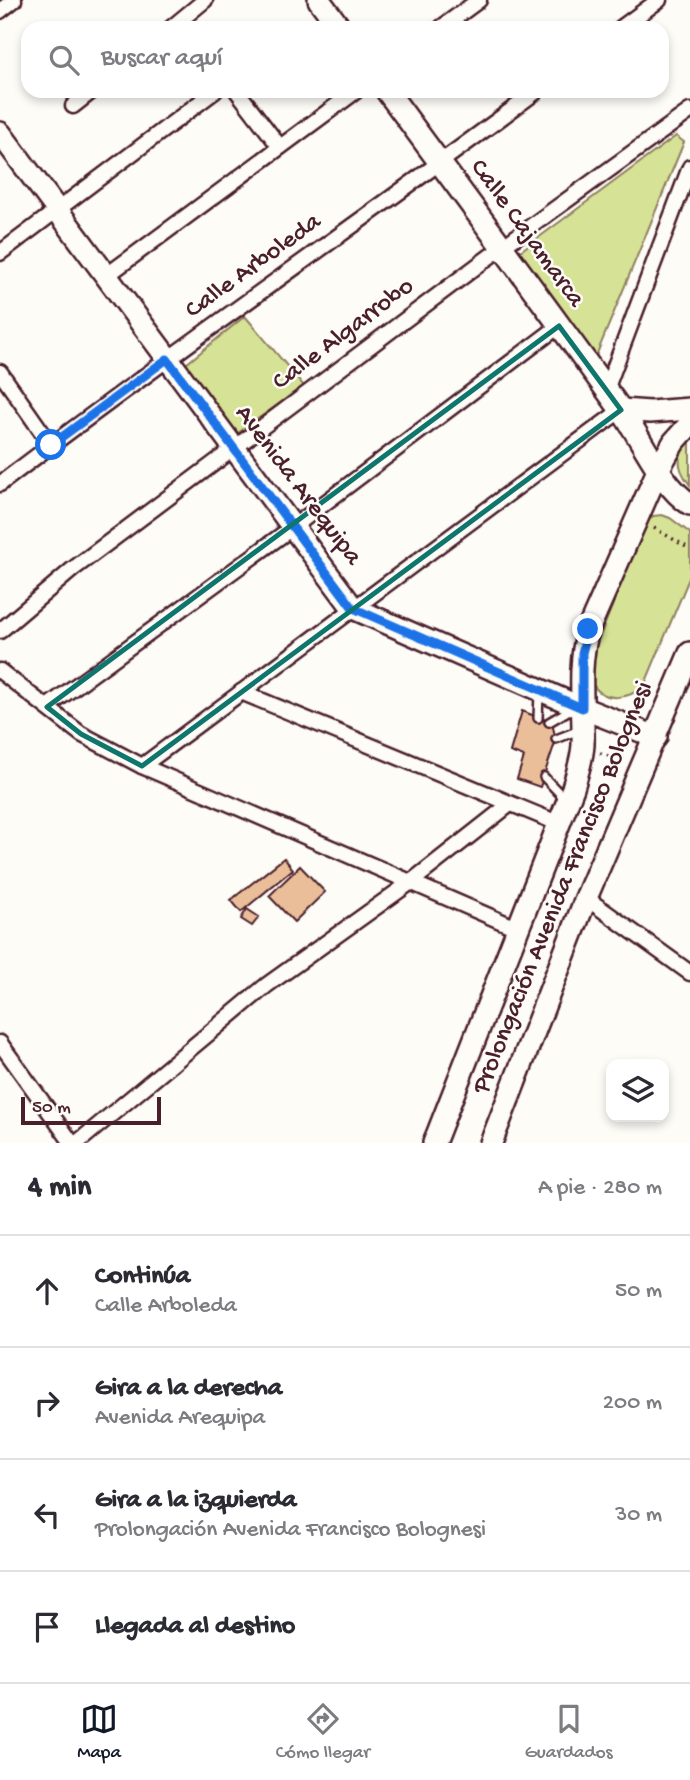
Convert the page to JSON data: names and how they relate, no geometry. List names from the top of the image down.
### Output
{
  "streets": {
    "street": [
      "Calle Cajamarca",
      "Calle Arboleda",
      "Calle Algarrobo",
      "Avenida Arequipa",
      "Prolongación Avenida Francisco Bolognesi"
    ]
  },
  "crossings": [
    ["Calle Cajamarca", "Calle Arboleda"],
    ["Calle Cajamarca", "Calle Algarrobo"],
    ["Calle Cajamarca", "Prolongación Avenida Francisco Bolognesi"],
    ["Calle Arboleda", "Avenida Arequipa"],
    ["Calle Algarrobo", "Avenida Arequipa"],
    ["Avenida Arequipa", "Prolongación Avenida Francisco Bolognesi"]
  ],
  "scale_bar": "50 m",
  "page": {
    "search": "Buscar aquí",
    "scale": "50 m",
    "heading": ["4 min", "A pie · 280 m"],
    "list": [
      ["Continúa", "Calle Arboleda", "50 m"],
      ["Gira a la derecha", "Avenida Arequipa", "200 m"],
      ["Gira a la izquierda", "Prolongación Avenida Francisco Bolognesi", "30 m"],
      "Llegada al destino"
    ],
    "nav": ["Mapa", "Cómo llegar", "Guardados"]
  }
}
